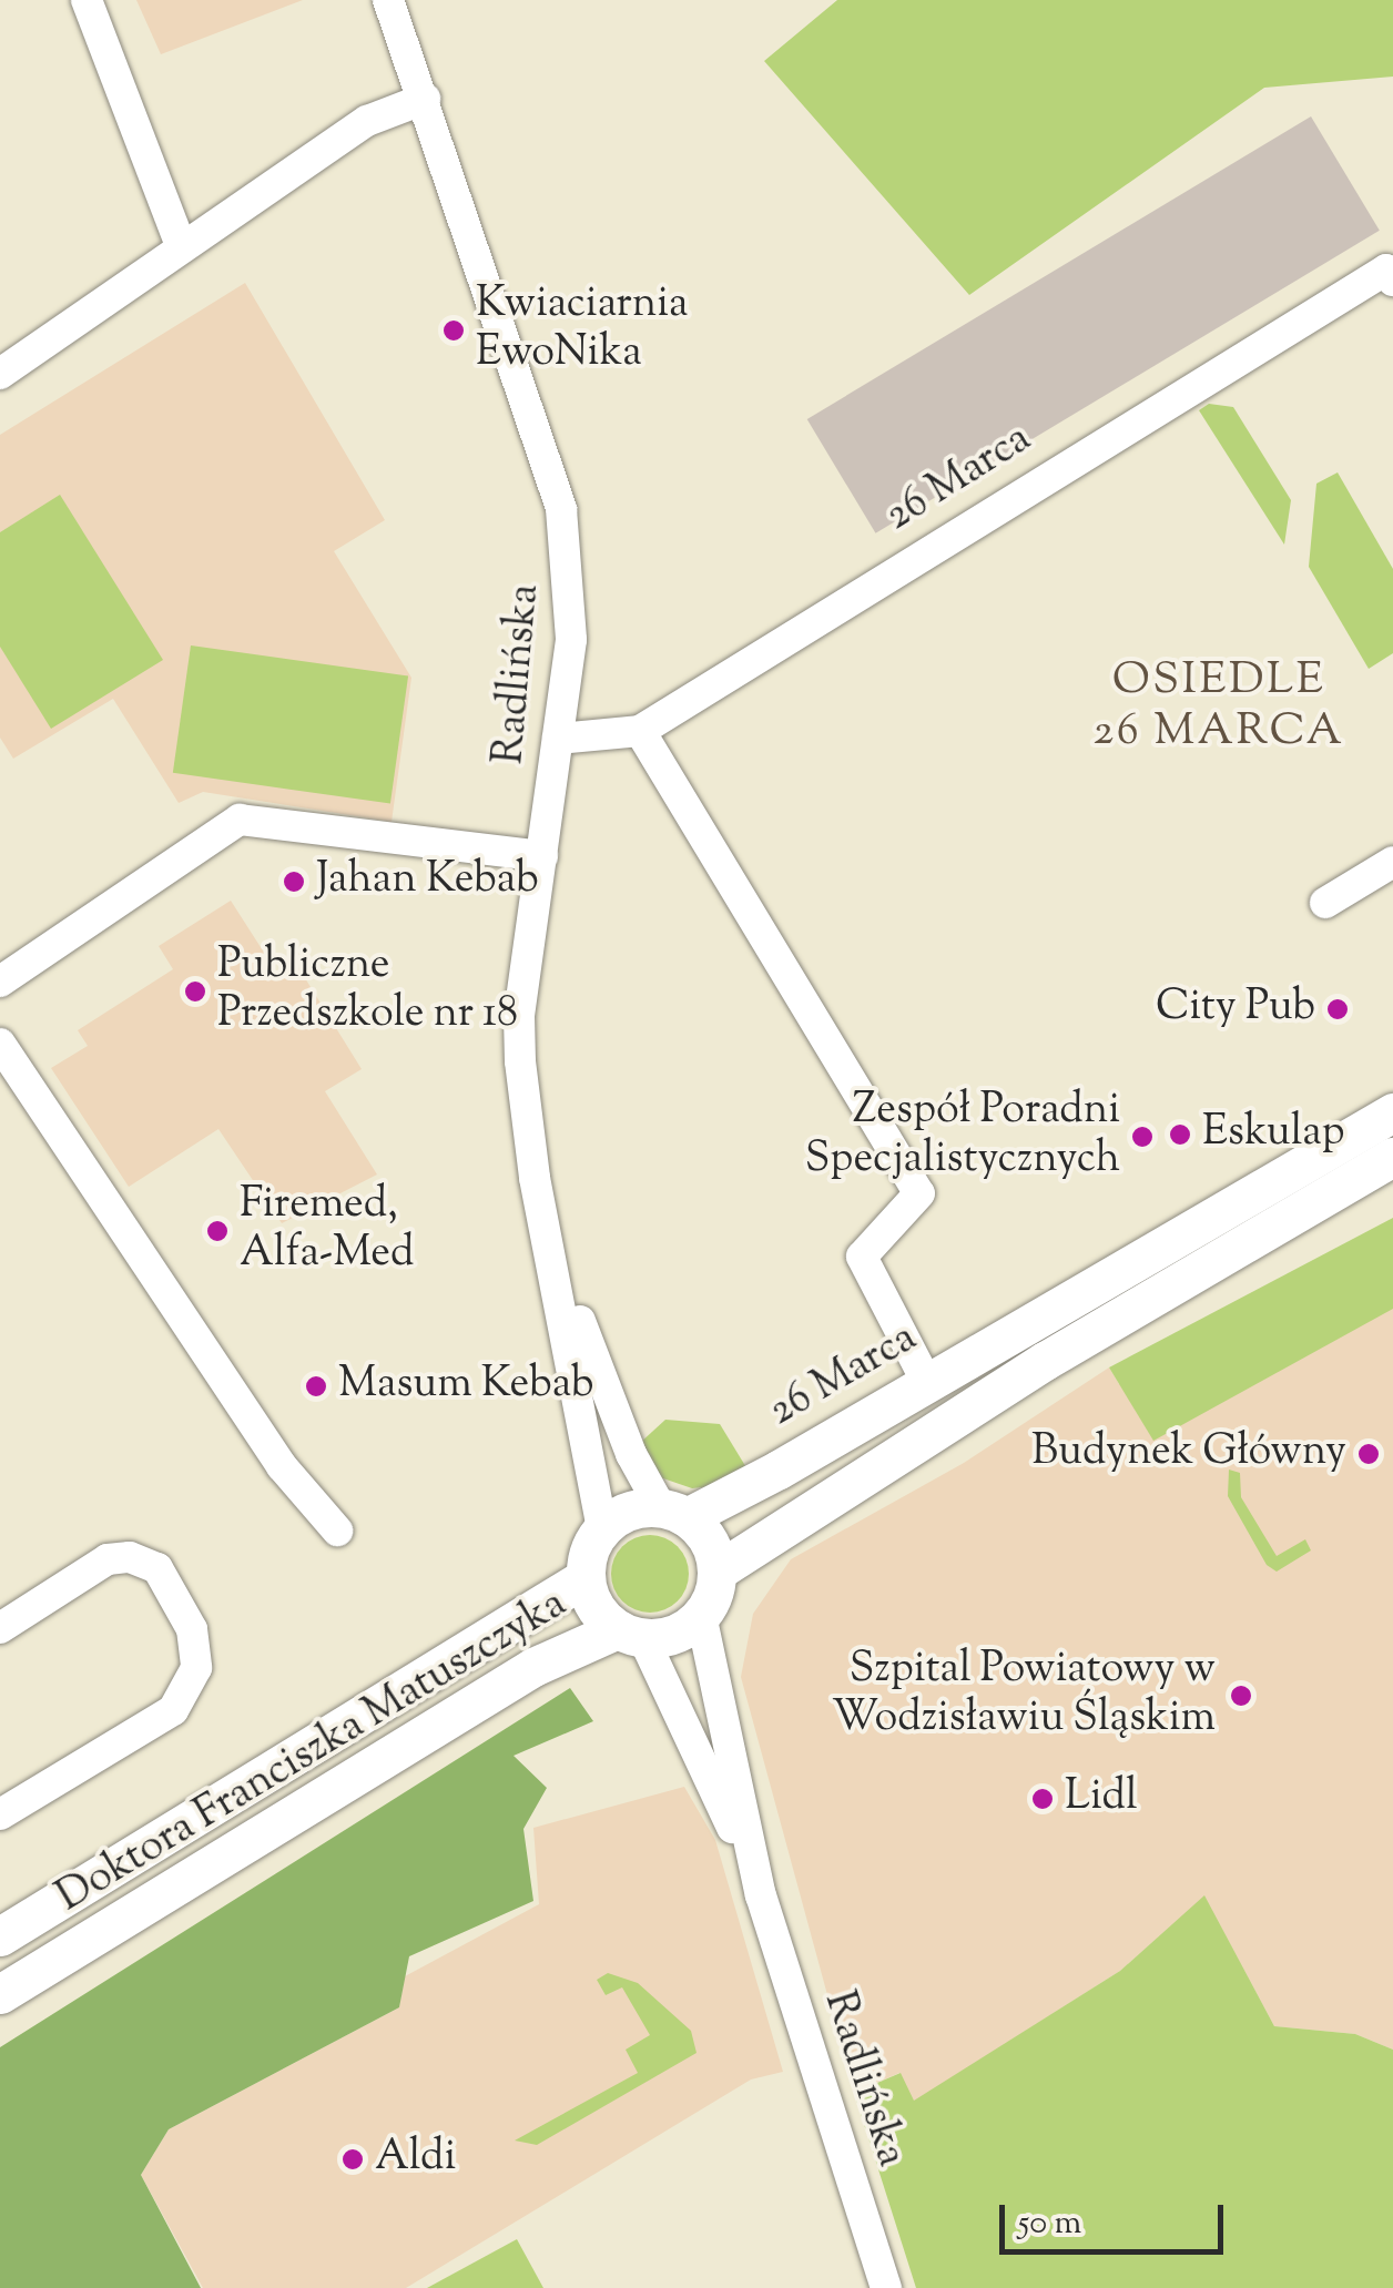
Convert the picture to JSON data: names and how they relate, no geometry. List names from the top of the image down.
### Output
{
  "streets": {
    "main road": ["26 Marca", "Doktora Franciszka Matuszczyka"],
    "street": ["Radlińska"]
  },
  "crossings": [
    ["26 Marca", "Radlińska"],
    ["26 Marca", "Doktora Franciszka Matuszczyka"],
    ["Radlińska", "Doktora Franciszka Matuszczyka"]
  ],
  "districts": ["OSIEDLE 26 MARCA"],
  "places": [
    "Kwiaciarnia EwoNika",
    "Jahan Kebab",
    "Publiczne Przedszkole nr 18",
    "City Pub",
    "Eskulap",
    "Zespół Poradni Specjalistycznych",
    "Firemed, Alfa-Med",
    "Masum Kebab",
    "Budynek Główny",
    "Szpital Powiatowy w Wodzisławiu Śląskim",
    "Lidl",
    "Aldi"
  ],
  "scale_bar": "50 m"
}
